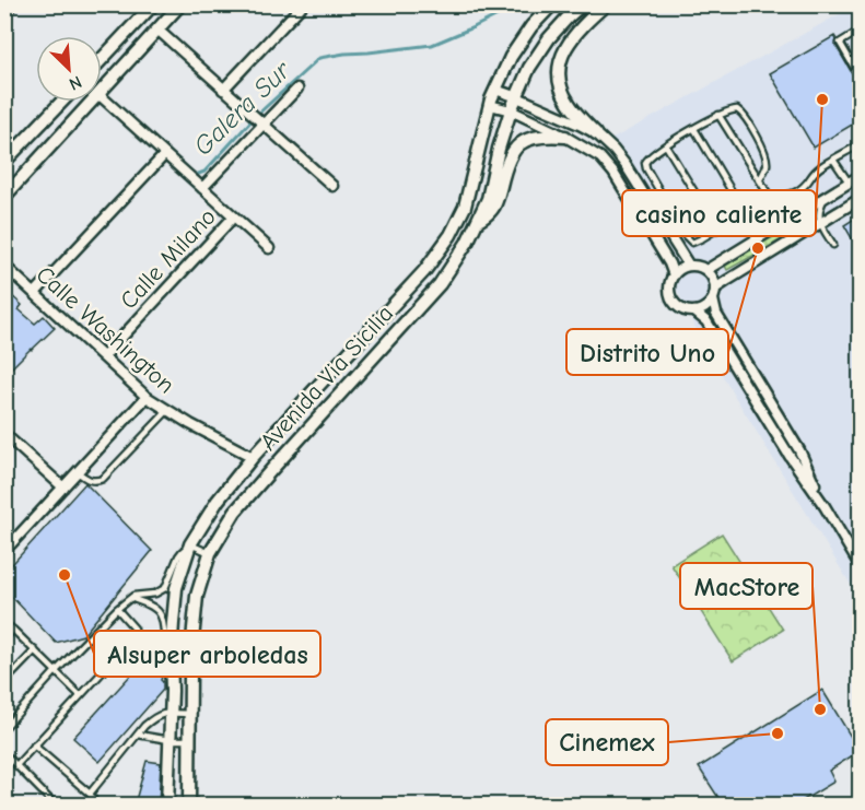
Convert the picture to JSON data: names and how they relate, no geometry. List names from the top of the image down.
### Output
{
  "streets": {
    "street": ["Calle Milano", "Calle Washington", "Avenida Via Sicilia"]
  },
  "crossings": [
    ["Calle Milano", "Calle Washington"],
    ["Calle Washington", "Avenida Via Sicilia"]
  ],
  "water": ["Galera Sur"],
  "places": [
    "casino caliente",
    "Distrito Uno",
    "Alsuper arboledas",
    "MacStore",
    "Cinemex"
  ],
  "north": "bottom right"
}
